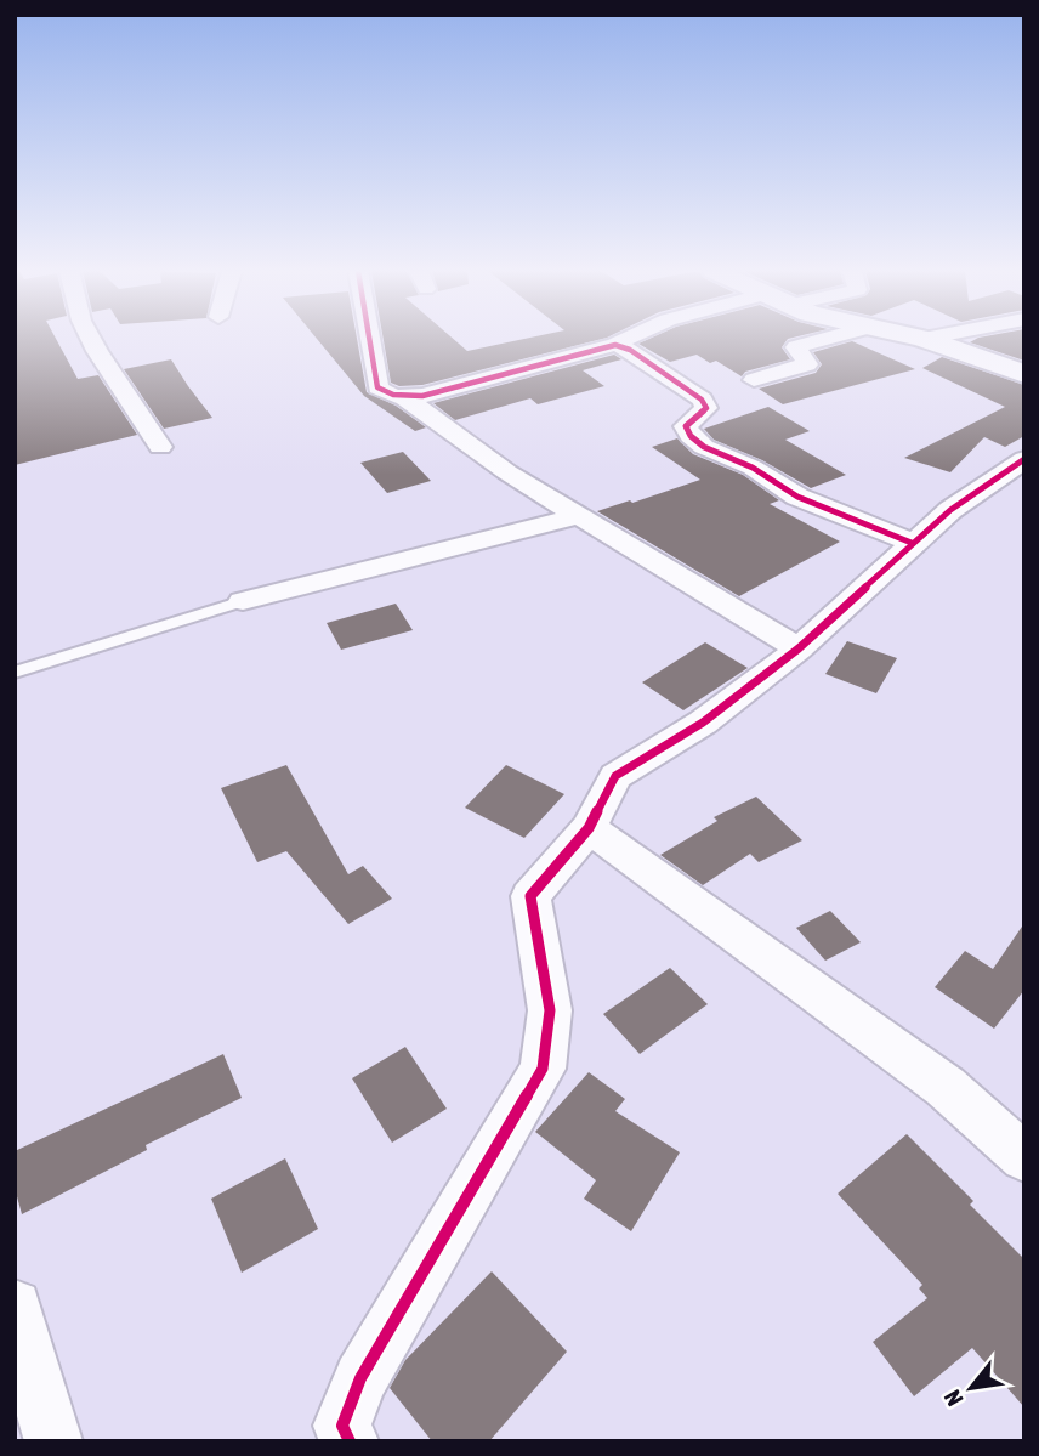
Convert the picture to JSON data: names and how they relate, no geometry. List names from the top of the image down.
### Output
{
  "north": "bottom left"
}
